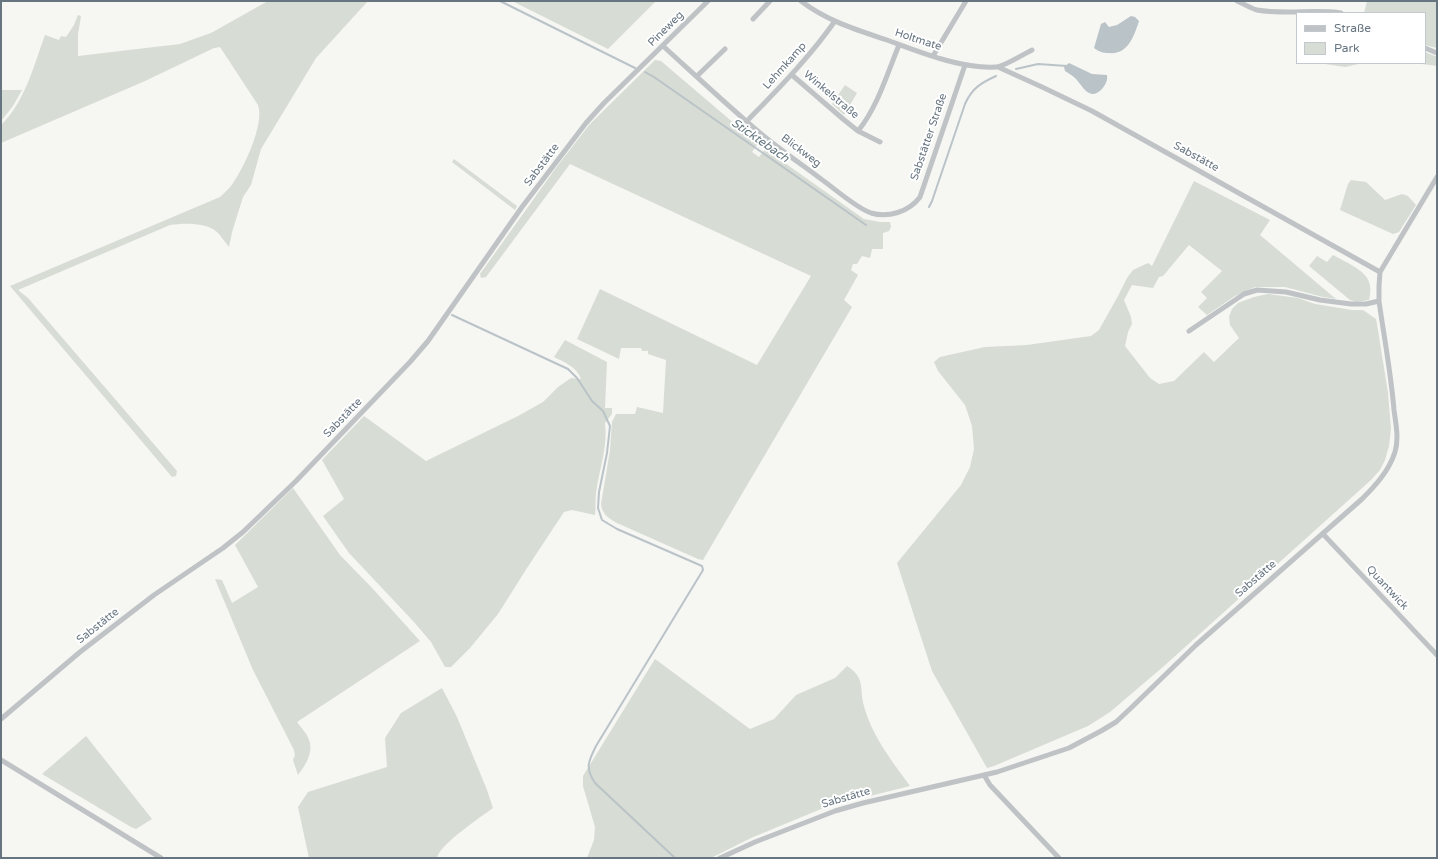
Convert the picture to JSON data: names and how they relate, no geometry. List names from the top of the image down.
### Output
{
  "streets": {
    "street": [
      "Pineweg",
      "Holtmate",
      "Lehmkamp",
      "Winkelstraße",
      "Sabstätter Straße",
      "Blickweg",
      "Sabstätte",
      "Quantwick"
    ]
  },
  "crossings": [
    ["Pineweg", "Blickweg"],
    ["Pineweg", "Sabstätte"],
    ["Holtmate", "Lehmkamp"],
    ["Holtmate", "Winkelstraße"],
    ["Holtmate", "Sabstätter Straße"],
    ["Holtmate", "Sabstätte"],
    ["Lehmkamp", "Winkelstraße"],
    ["Lehmkamp", "Blickweg"],
    ["Sabstätter Straße", "Blickweg"],
    ["Sabstätte", "Quantwick"]
  ],
  "water": ["Sticktebach"],
  "legend": ["Straße", "Park"]
}
